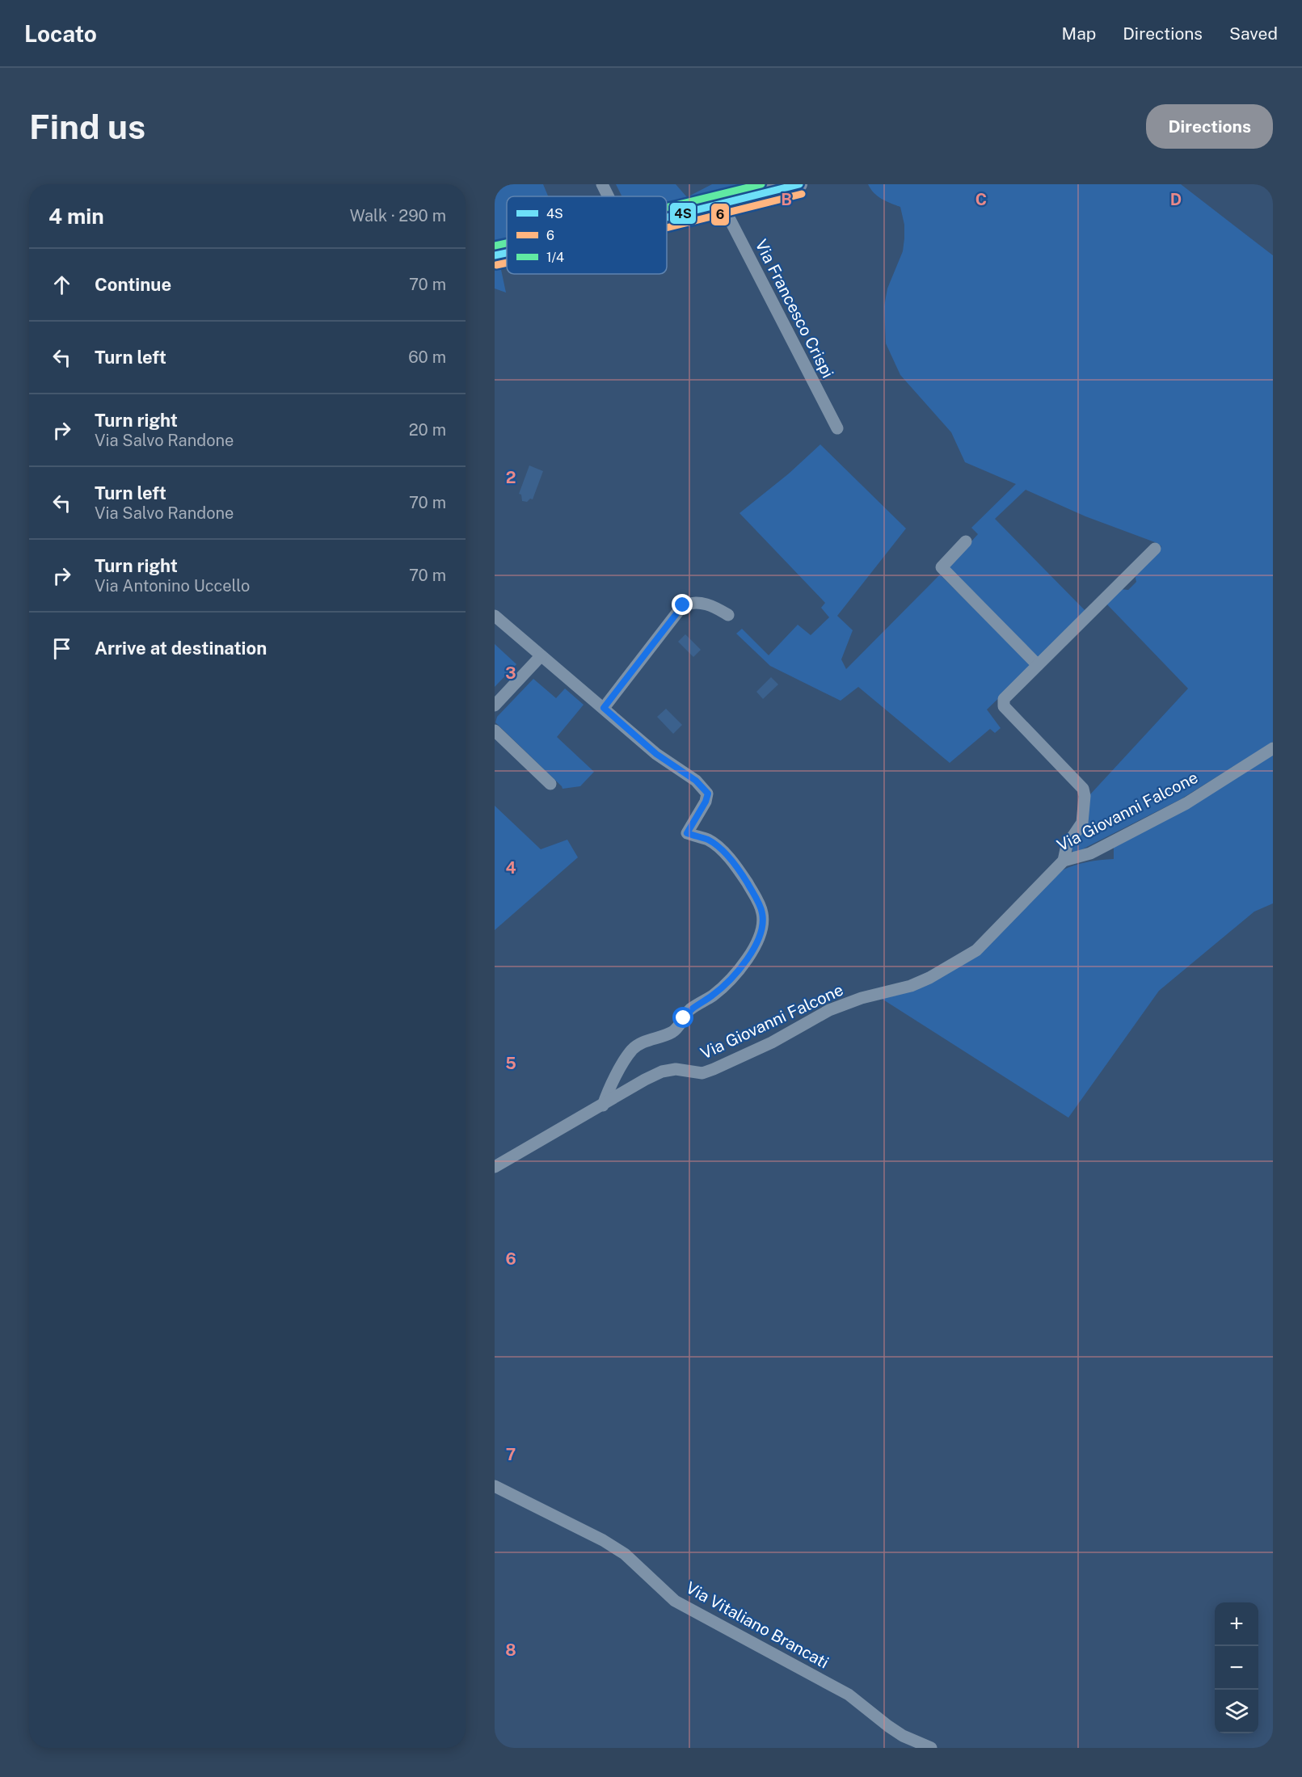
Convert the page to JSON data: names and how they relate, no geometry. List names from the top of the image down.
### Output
{
  "streets": {
    "street": ["Via Francesco Crispi", "Via Giovanni Falcone", "Via Vitaliano Brancati"]
  },
  "lines": ["transit line 4S", "transit line 1/4", "transit line 6"],
  "legend": ["4S", "6", "1/4"],
  "page": {
    "header": "Locato",
    "nav": ["Map", "Directions", "Saved"],
    "buttons": "Directions",
    "title": "Find us",
    "heading": ["4 min", "Walk · 290 m"],
    "list": [
      ["Continue", "70 m"],
      ["Turn left", "60 m"],
      ["Turn right", "Via Salvo Randone", "20 m"],
      ["Turn left", "Via Salvo Randone", "70 m"],
      ["Turn right", "Via Antonino Uccello", "70 m"],
      "Arrive at destination"
    ],
    "map_buttons": ["+", "−"]
  },
  "grid": {
    "columns": ["B", "C", "D"],
    "rows": [
      "2",
      "3",
      "4",
      "5",
      "6",
      "7",
      "8"
    ]
  }
}
